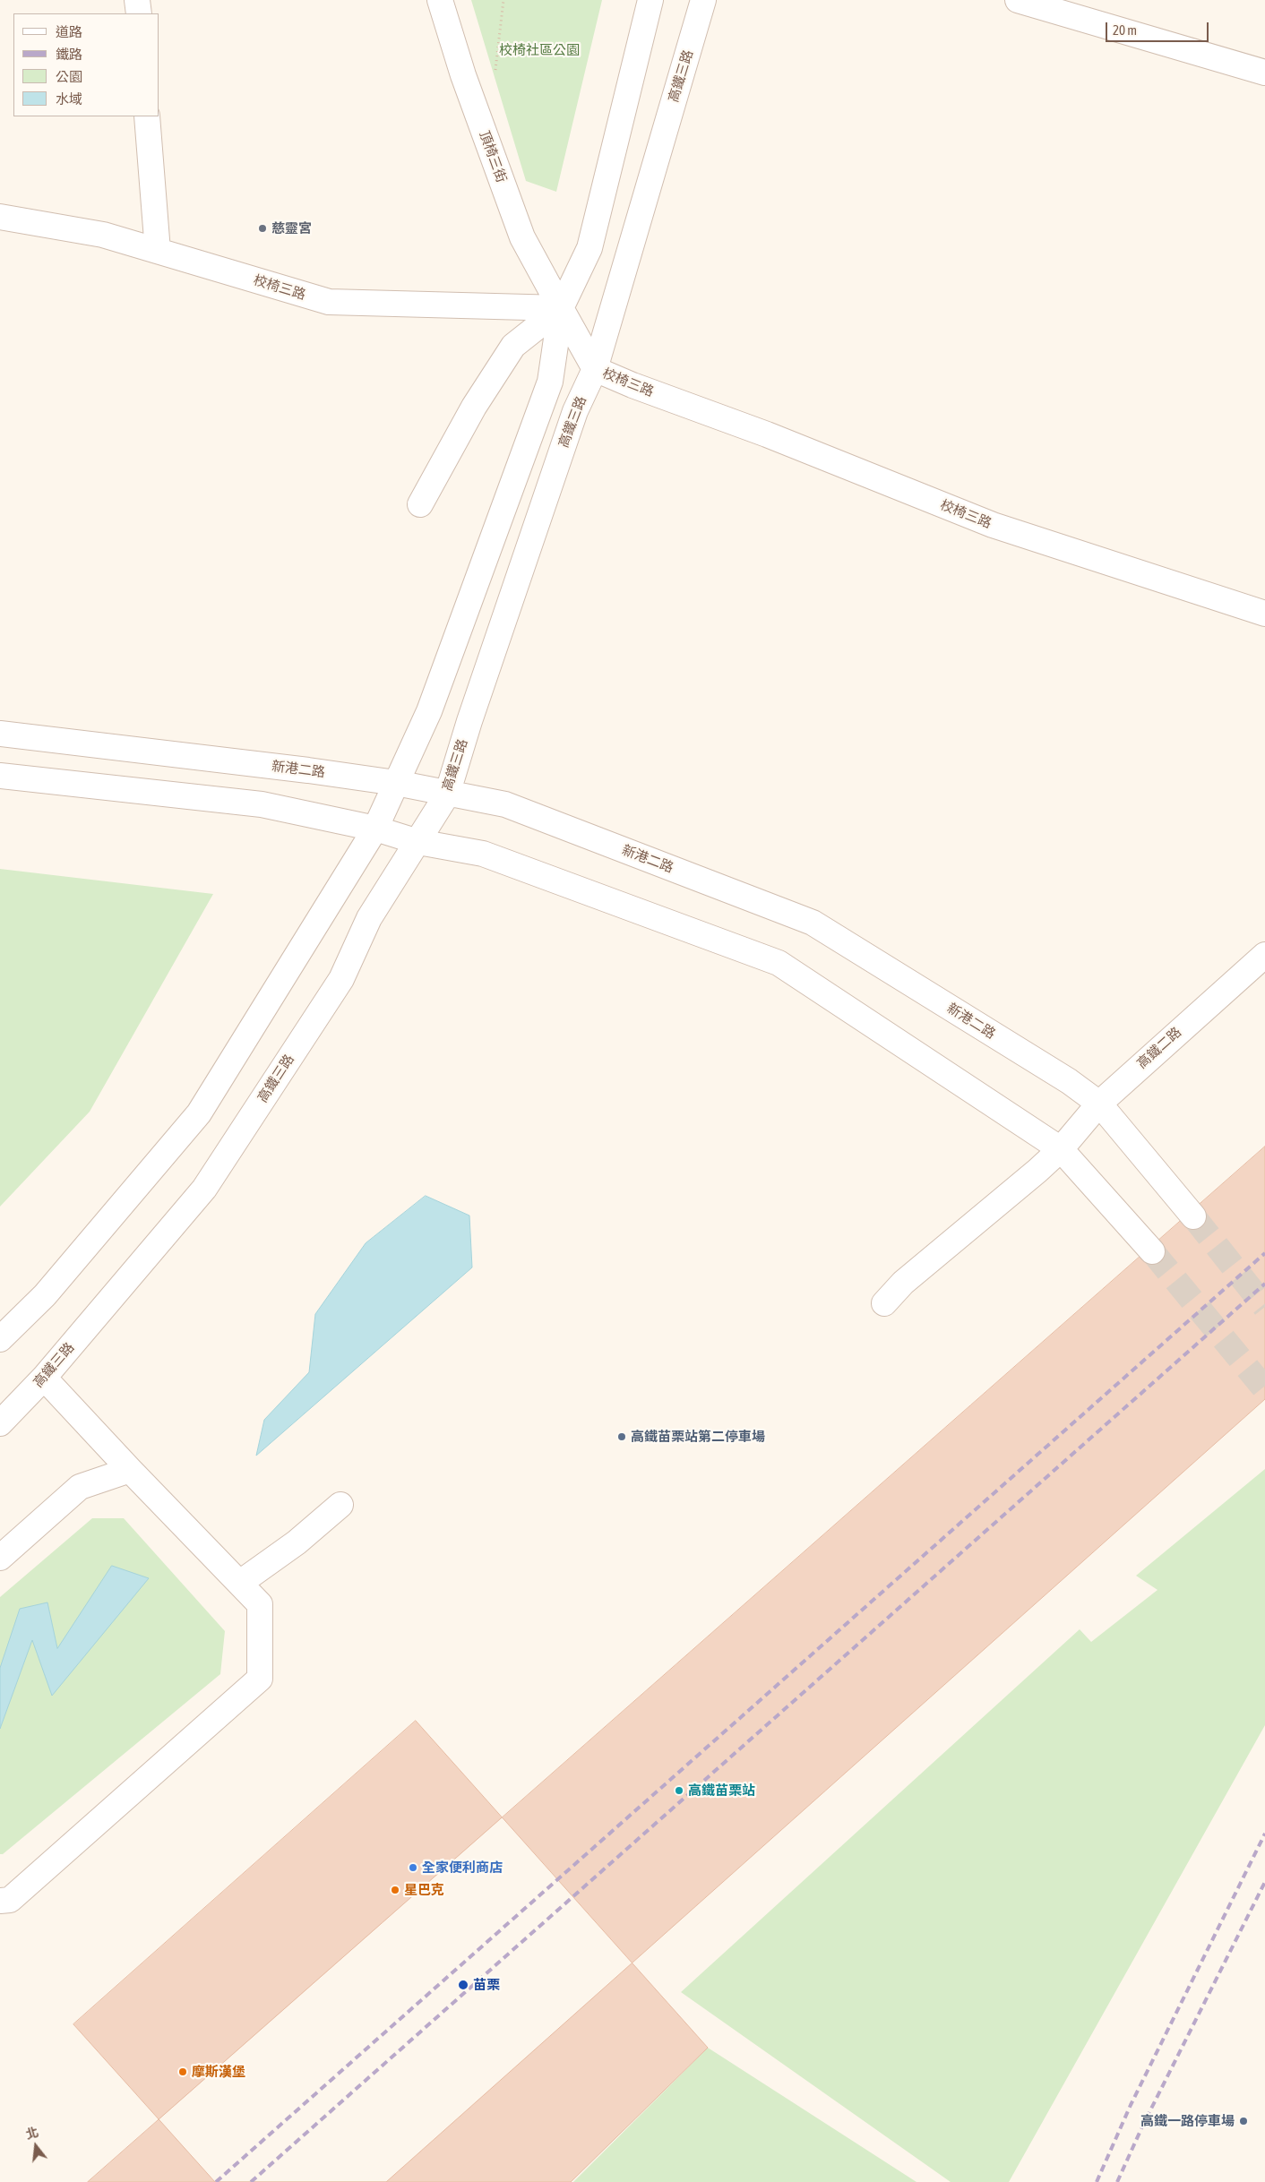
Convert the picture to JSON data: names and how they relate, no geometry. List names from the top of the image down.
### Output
{
  "streets": {
    "street": [
      "高鐵三路",
      "頂椅三街",
      "校椅三路",
      "新港二路",
      "高鐵二路"
    ]
  },
  "crossings": [
    ["高鐵三路", "校椅三路"],
    ["高鐵三路", "新港二路"],
    ["頂椅三街", "校椅三路"],
    ["新港二路", "高鐵二路"]
  ],
  "parks": ["校椅社區公園"],
  "places": [
    "慈靈宮",
    "高鐵苗栗站第二停車場",
    "高鐵苗栗站",
    "全家便利商店",
    "星巴克",
    "苗栗",
    "摩斯漢堡",
    "高鐵一路停車場"
  ],
  "legend": [
    "道路",
    "鐵路",
    "公園",
    "水域"
  ],
  "scale_bar": "20 m",
  "north": "top"
}
